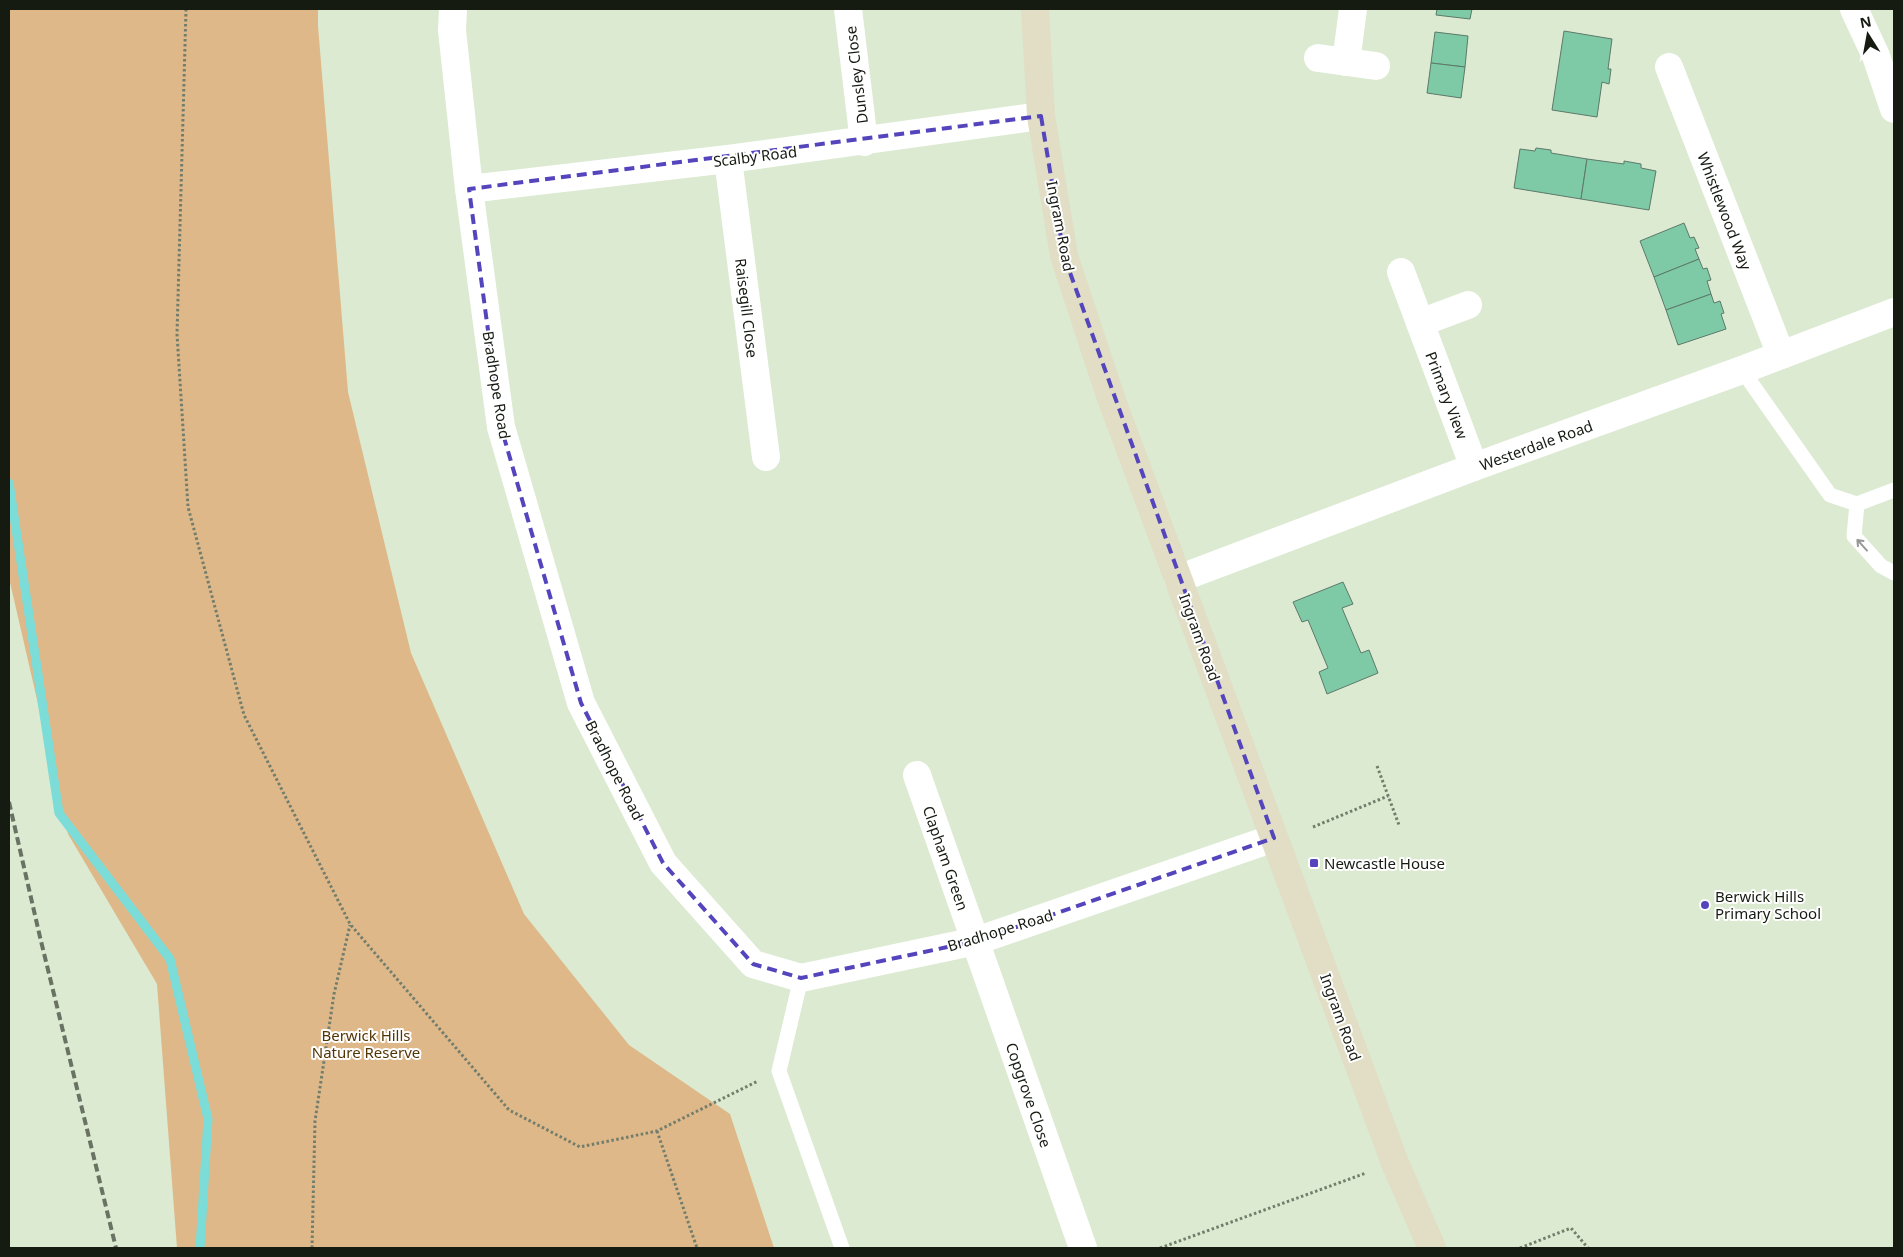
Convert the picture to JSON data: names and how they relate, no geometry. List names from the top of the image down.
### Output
{
  "streets": {
    "street": [
      "Dunsley Close",
      "Scalby Road",
      "Whistlewood Way",
      "Ingram Road",
      "Raisegill Close",
      "Bradhope Road",
      "Primary View",
      "Westerdale Road",
      "Clapham Green",
      "Copgrove Close"
    ]
  },
  "crossings": [
    ["Dunsley Close", "Scalby Road"],
    ["Scalby Road", "Ingram Road"],
    ["Scalby Road", "Raisegill Close"],
    ["Scalby Road", "Bradhope Road"],
    ["Whistlewood Way", "Westerdale Road"],
    ["Ingram Road", "Bradhope Road"],
    ["Ingram Road", "Westerdale Road"],
    ["Bradhope Road", "Clapham Green"],
    ["Bradhope Road", "Copgrove Close"],
    ["Primary View", "Westerdale Road"],
    ["Clapham Green", "Copgrove Close"]
  ],
  "parks": ["Berwick Hills Nature Reserve"],
  "places": {
    "transit": ["Newcastle House"],
    "other": ["Berwick Hills Primary School"]
  },
  "north": "top"
}
